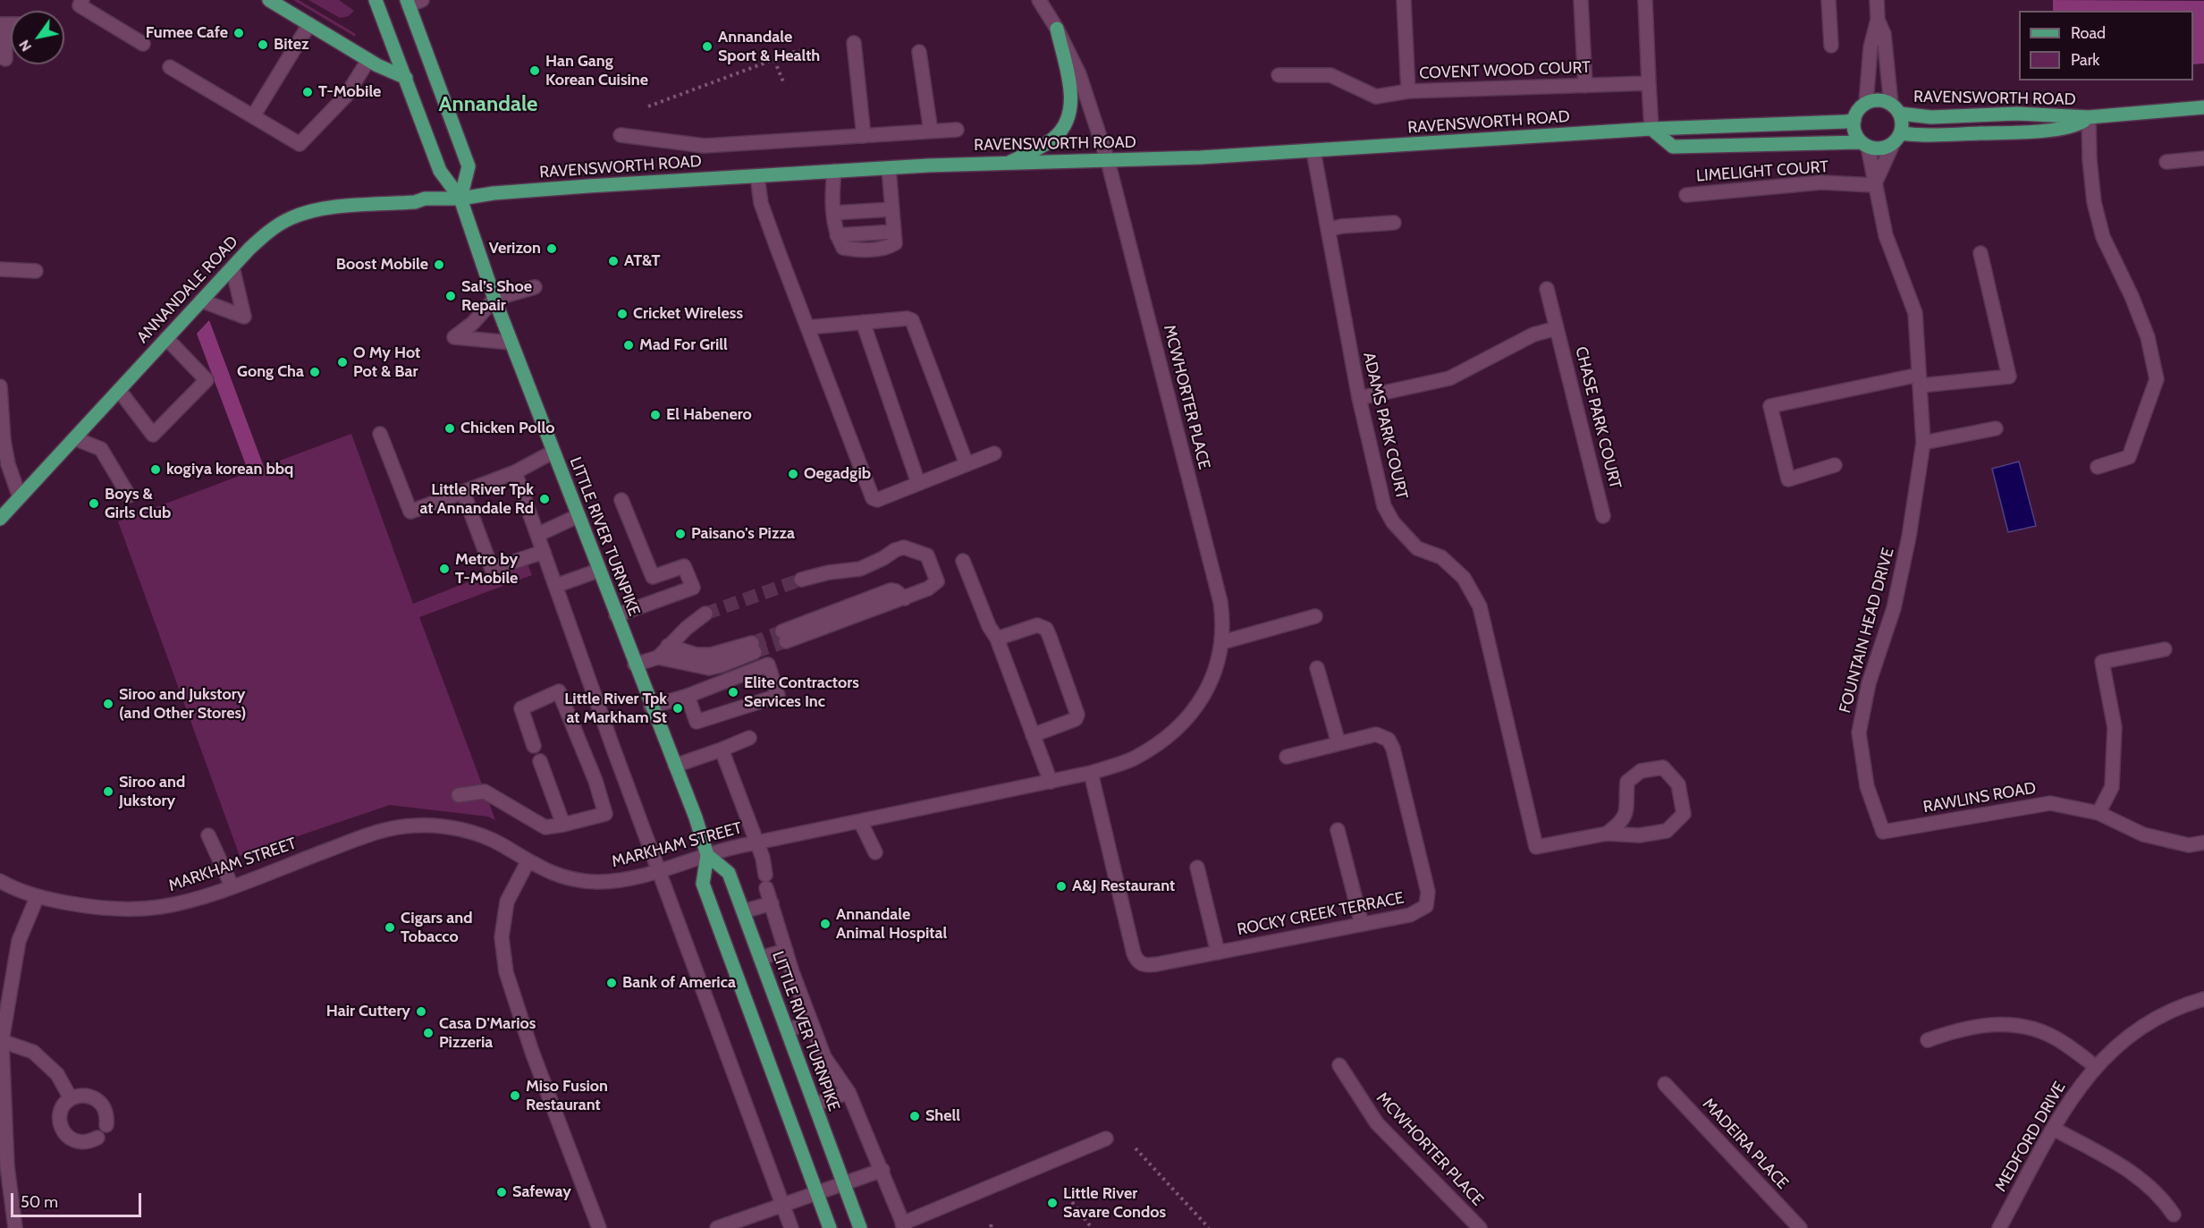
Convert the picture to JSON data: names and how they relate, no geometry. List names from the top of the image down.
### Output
{
  "streets": {
    "main road": ["RAVENSWORTH ROAD", "ANNANDALE ROAD", "LITTLE RIVER TURNPIKE"],
    "street": [
      "COVENT WOOD COURT",
      "LIMELIGHT COURT",
      "MCWHORTER PLACE",
      "CHASE PARK COURT",
      "ADAMS PARK COURT",
      "FOUNTAIN HEAD DRIVE",
      "RAWLINS ROAD",
      "MARKHAM STREET",
      "ROCKY CREEK TERRACE",
      "MEDFORD DRIVE",
      "MADEIRA PLACE"
    ]
  },
  "crossings": [
    ["RAVENSWORTH ROAD", "ANNANDALE ROAD"],
    ["RAVENSWORTH ROAD", "MCWHORTER PLACE"],
    ["RAVENSWORTH ROAD", "ADAMS PARK COURT"],
    ["RAVENSWORTH ROAD", "LITTLE RIVER TURNPIKE"],
    ["RAVENSWORTH ROAD", "FOUNTAIN HEAD DRIVE"],
    ["LIMELIGHT COURT", "FOUNTAIN HEAD DRIVE"],
    ["ANNANDALE ROAD", "LITTLE RIVER TURNPIKE"],
    ["MCWHORTER PLACE", "MARKHAM STREET"],
    ["LITTLE RIVER TURNPIKE", "MARKHAM STREET"],
    ["FOUNTAIN HEAD DRIVE", "RAWLINS ROAD"],
    ["MARKHAM STREET", "ROCKY CREEK TERRACE"]
  ],
  "districts": ["Annandale"],
  "places": [
    "Fumee Cafe",
    "Bitez",
    "Annandale Sport & Health",
    "Han Gang Korean Cuisine",
    "T-Mobile",
    "Verizon",
    "AT&T",
    "Boost Mobile",
    "Sal’s Shoe Repair",
    "Cricket Wireless",
    "Mad For Grill",
    "O My Hot Pot & Bar",
    "Gong Cha",
    "El Habenero",
    "Chicken Pollo",
    "kogiya korean bbq",
    "Oegadgib",
    "Little River Tpk at Annandale Rd",
    "Boys & Girls Club",
    "Paisano's Pizza",
    "Metro by T-Mobile",
    "Elite Contractors Services Inc",
    "Siroo and Jukstory (and Other Stores)",
    "Little River Tpk at Markham St",
    "Siroo and Jukstory",
    "A&J Restaurant",
    "Annandale Animal Hospital",
    "Cigars and Tobacco",
    "Bank of America",
    "Hair Cuttery",
    "Casa D'Marios Pizzeria",
    "Miso Fusion Restaurant",
    "Shell",
    "Safeway",
    "Little River Savare Condos"
  ],
  "legend": ["Road", "Park"],
  "scale_bar": "50 m",
  "north": "bottom left"
}
